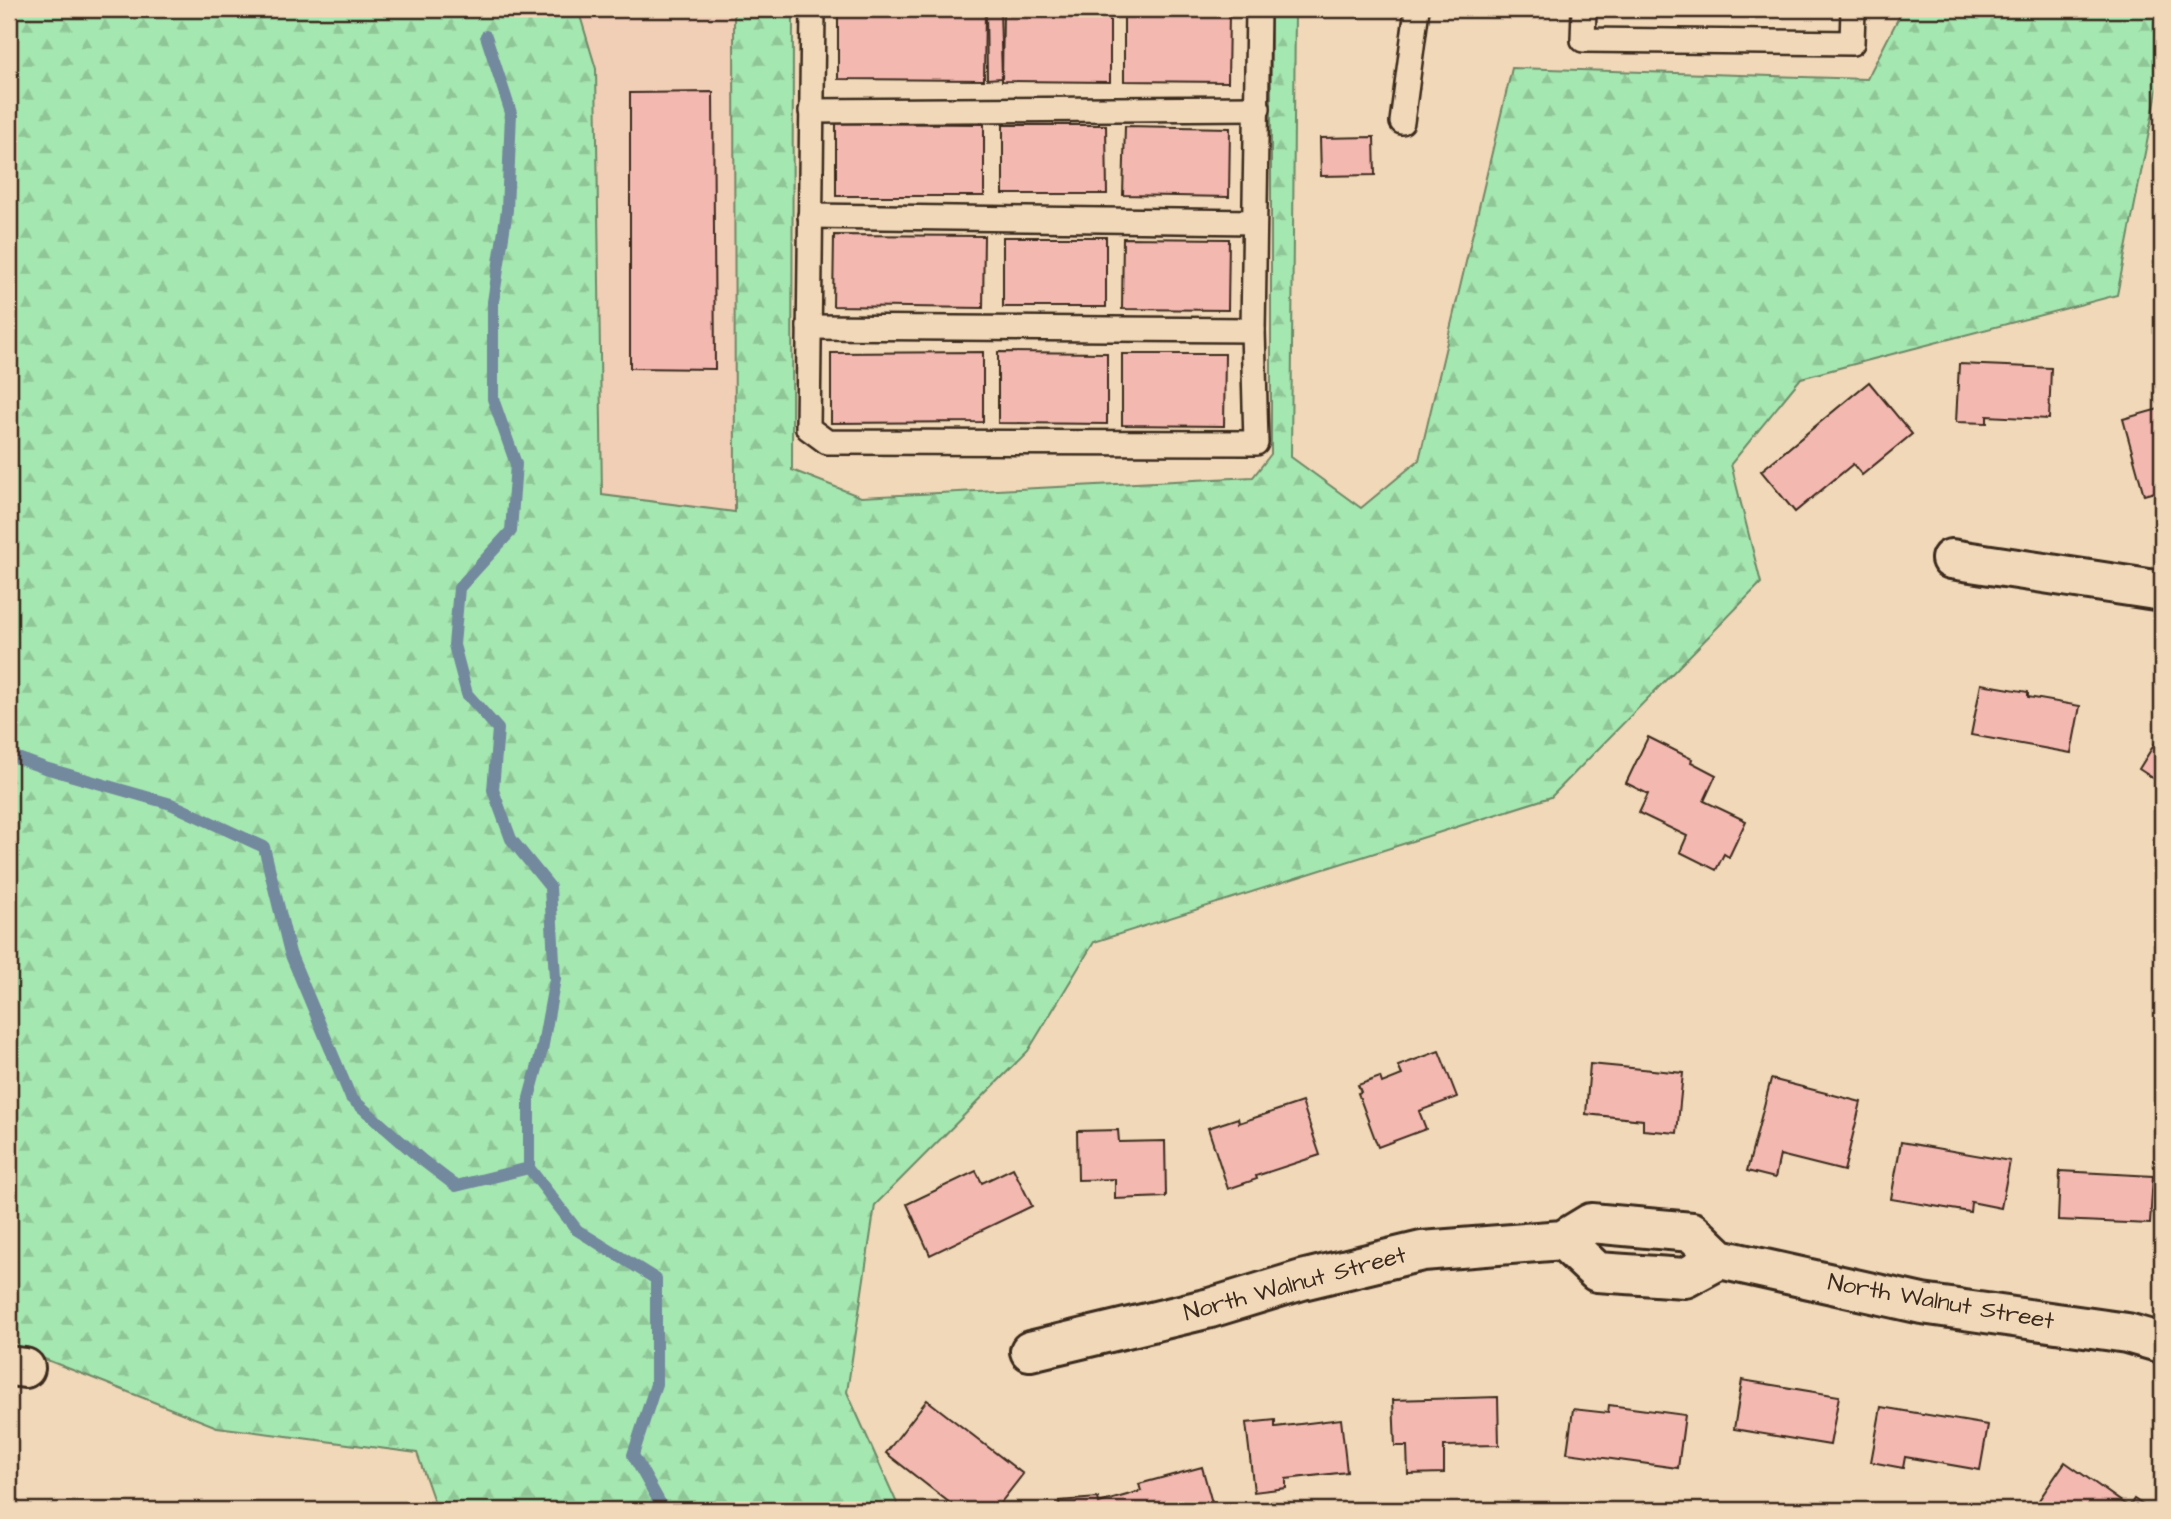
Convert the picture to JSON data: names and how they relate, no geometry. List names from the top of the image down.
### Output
{
  "streets": {
    "street": ["North Walnut Street"]
  }
}
